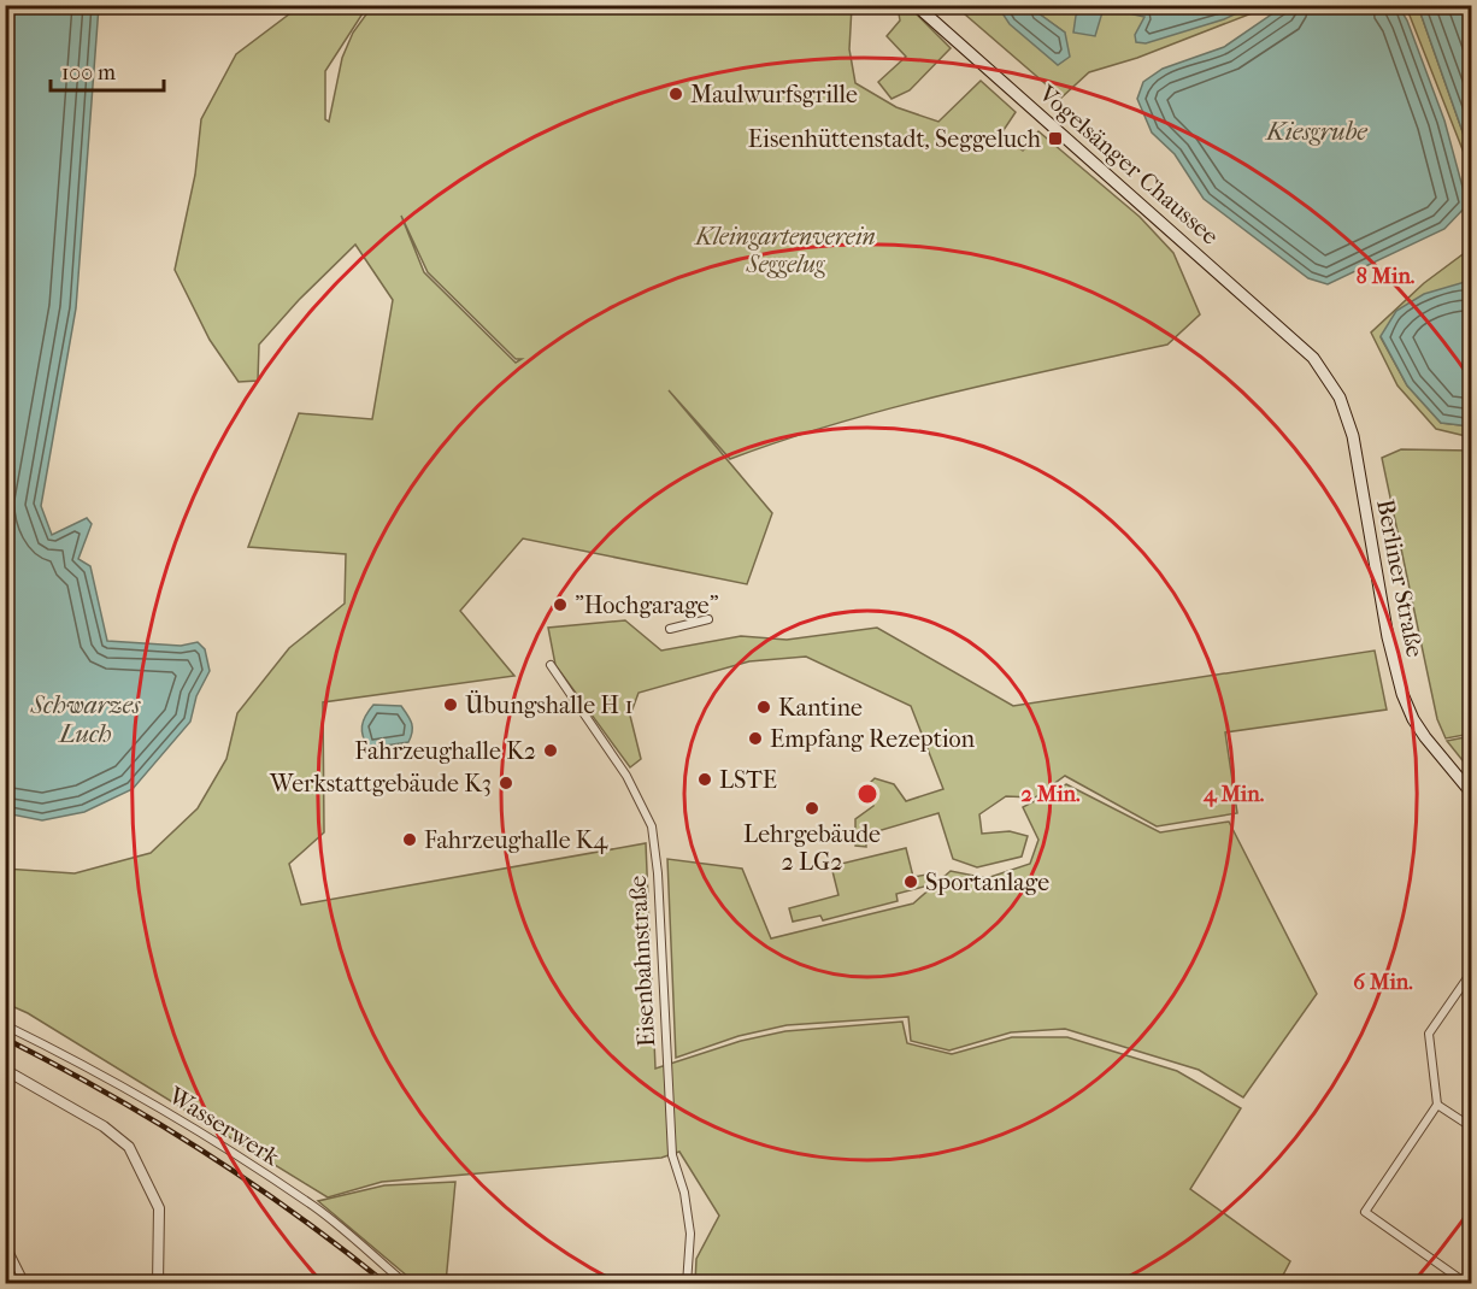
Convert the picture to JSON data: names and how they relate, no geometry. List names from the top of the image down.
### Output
{
  "streets": {
    "main road": ["Vogelsänger Chaussee", "Berliner Straße"],
    "street": ["Eisenbahnstraße", "Wasserwerk"]
  },
  "crossings": [
    ["Vogelsänger Chaussee", "Berliner Straße"]
  ],
  "water": ["Kiesgrube", "Schwarzes Luch"],
  "parks": ["Kleingartenverein Seggelug"],
  "places": {
    "other": [
      "Maulwurfsgrille",
      "\"Hochgarage\"",
      "Übungshalle H 1",
      "Kantine",
      "Empfang Rezeption",
      "Fahrzeughalle K2",
      "LSTE",
      "Werkstattgebäude K3",
      "Lehrgebäude 2 LG2",
      "Fahrzeughalle K4",
      "Sportanlage"
    ],
    "transit": ["Eisenhüttenstadt, Seggeluch"]
  },
  "scale_bar": "100 m",
  "rings": [
    "8 Min.",
    "2 Min.",
    "4 Min.",
    "6 Min."
  ]
}
